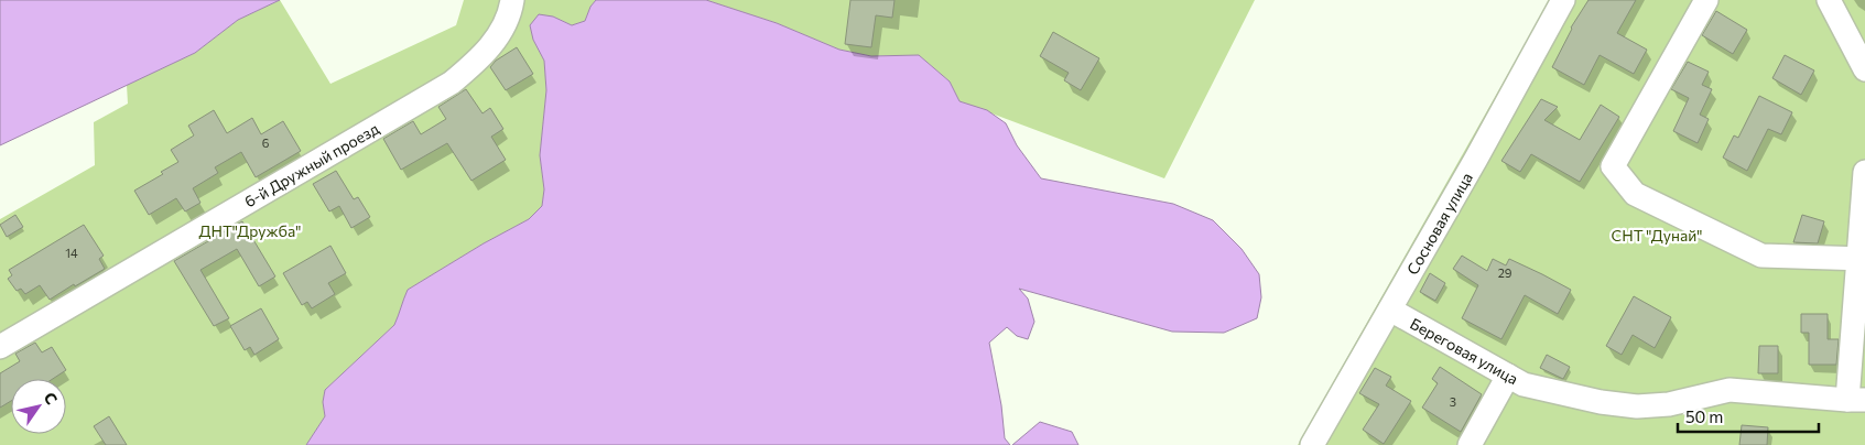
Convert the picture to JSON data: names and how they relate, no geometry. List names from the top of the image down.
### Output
{
  "streets": {
    "street": ["6-й Дружный проезд", "Сосновая улица", "Береговая улица"]
  },
  "crossings": [
    ["Сосновая улица", "Береговая улица"]
  ],
  "parks": ["ДНТ\"Дружба\"", "СНТ \"Дунай\""],
  "house_numbers": [
    "6",
    "14",
    "29",
    "3"
  ],
  "scale_bar": "50 m",
  "north": "top right"
}
